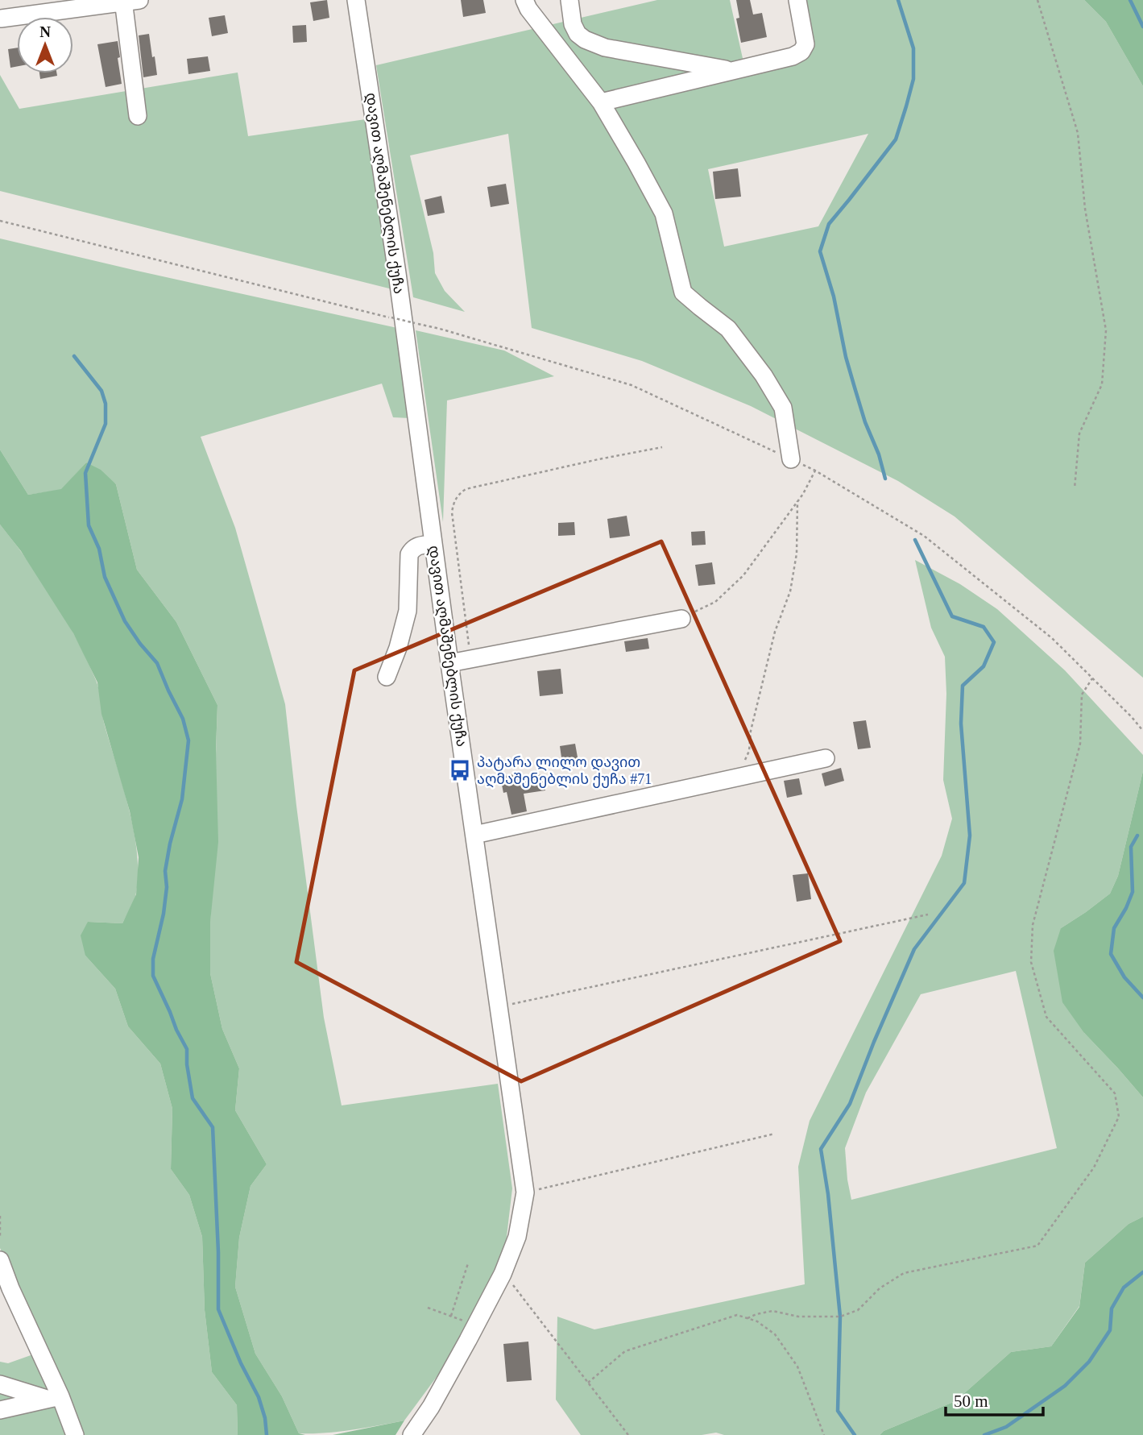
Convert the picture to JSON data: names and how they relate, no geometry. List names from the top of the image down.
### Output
{
  "streets": {
    "street": ["დავით აღმაშენებლის ქუჩა"]
  },
  "places": {
    "bus stop": ["პატარა ლილო დავით აღმაშენებლის ქუჩა #71"]
  },
  "scale_bar": "50 m",
  "north": "top"
}
